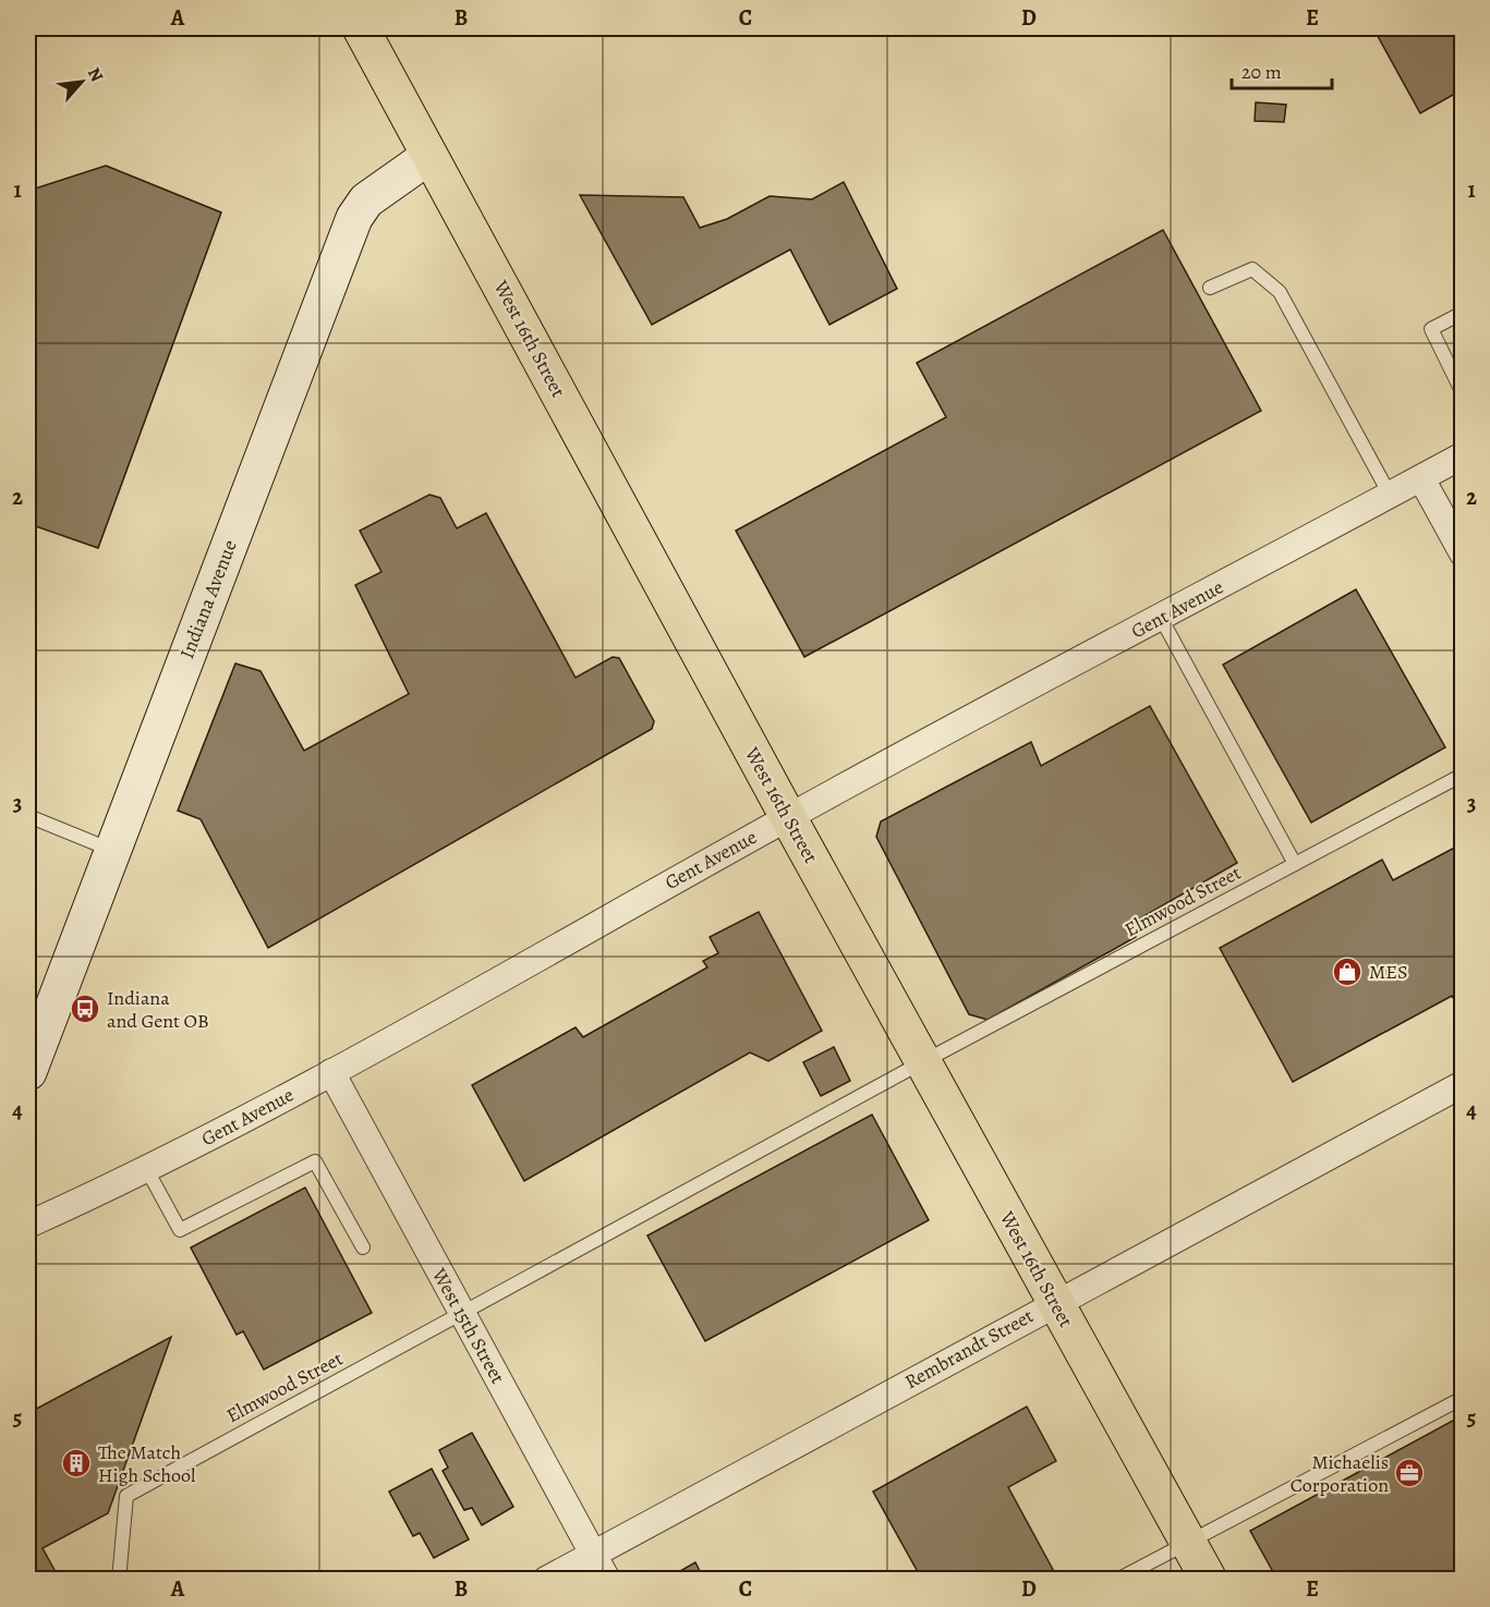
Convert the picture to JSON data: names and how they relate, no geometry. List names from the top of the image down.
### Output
{
  "streets": {
    "main road": ["West 16th Street", "Indiana Avenue"],
    "street": ["Gent Avenue", "West 15th Street", "Rembrandt Street"],
    "lane": ["Elmwood Street"]
  },
  "crossings": [
    ["West 16th Street", "Indiana Avenue"],
    ["West 16th Street", "Gent Avenue"],
    ["West 16th Street", "Elmwood Street"],
    ["West 16th Street", "Rembrandt Street"],
    ["Gent Avenue", "West 15th Street"],
    ["Elmwood Street", "West 15th Street"],
    ["West 15th Street", "Rembrandt Street"]
  ],
  "places": {
    "shop": ["MES"],
    "bus stop": ["Indiana and Gent OB"],
    "building": ["The Match High School"],
    "office": ["Michaelis Corporation"]
  },
  "scale_bar": "20 m",
  "north": "top right",
  "grid": {
    "columns": [
      "A",
      "B",
      "C",
      "D",
      "E"
    ],
    "rows": [
      "1",
      "2",
      "3",
      "4",
      "5"
    ]
  }
}
